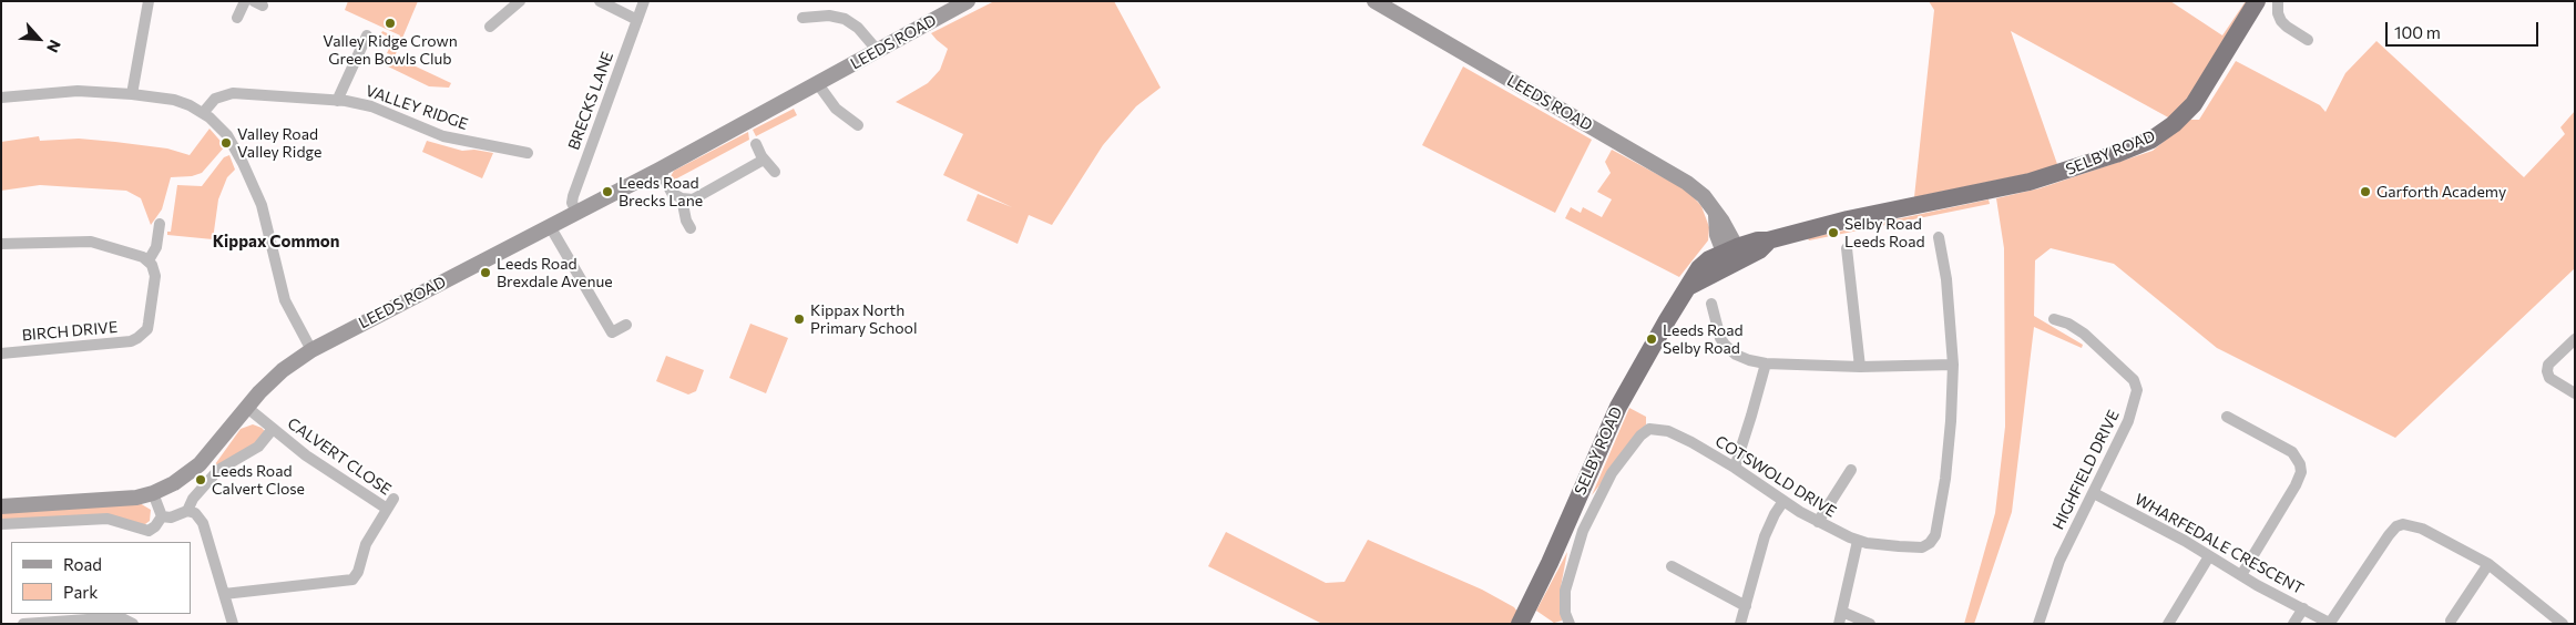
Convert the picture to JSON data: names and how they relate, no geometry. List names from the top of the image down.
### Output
{
  "streets": {
    "highway": ["SELBY ROAD"],
    "main road": ["LEEDS ROAD"],
    "street": [
      "BRECKS LANE",
      "VALLEY RIDGE",
      "BIRCH DRIVE",
      "CALVERT CLOSE",
      "HIGHFIELD DRIVE",
      "COTSWOLD DRIVE",
      "WHARFEDALE CRESCENT"
    ]
  },
  "crossings": [
    ["LEEDS ROAD", "BRECKS LANE"],
    ["LEEDS ROAD", "SELBY ROAD"],
    ["LEEDS ROAD", "CALVERT CLOSE"],
    ["HIGHFIELD DRIVE", "WHARFEDALE CRESCENT"]
  ],
  "districts": ["Kippax Common"],
  "places": [
    "Valley Ridge Crown Green Bowls Club",
    "Valley Road Valley Ridge",
    "Leeds Road Brecks Lane",
    "Garforth Academy",
    "Selby Road Leeds Road",
    "Leeds Road Brexdale Avenue",
    "Kippax North Primary School",
    "Leeds Road Selby Road",
    "Leeds Road Calvert Close"
  ],
  "legend": ["Road", "Park"],
  "scale_bar": "100 m",
  "north": "bottom right"
}
